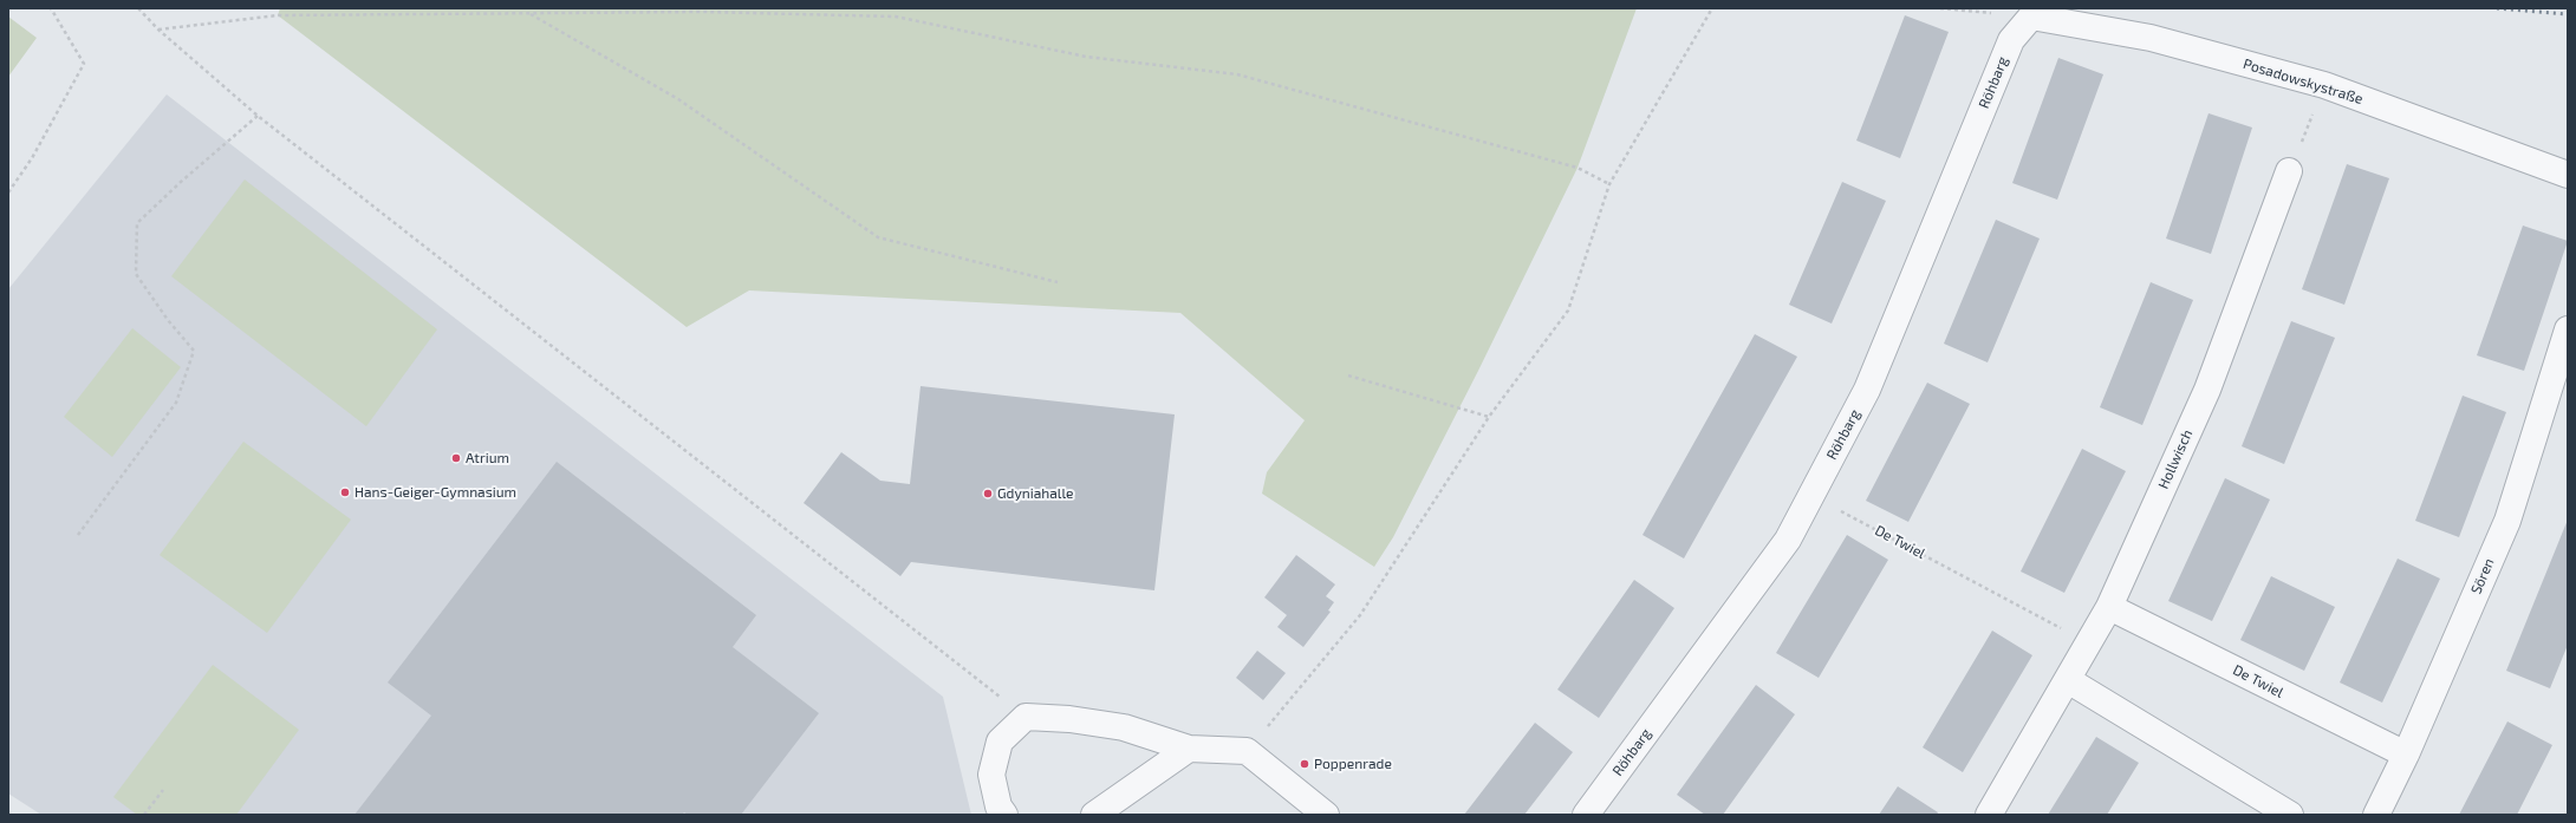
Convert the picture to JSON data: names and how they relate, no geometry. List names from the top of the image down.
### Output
{
  "streets": {
    "street": [
      "Posadowskystraße",
      "Röhbarg",
      "Hollwisch",
      "De Twiel",
      "Sören"
    ]
  },
  "crossings": [
    ["Posadowskystraße", "Röhbarg"],
    ["Röhbarg", "De Twiel"],
    ["Hollwisch", "De Twiel"],
    ["De Twiel", "Sören"]
  ],
  "places": [
    "Atrium",
    "Hans-Geiger-Gymnasium",
    "Gdyniahalle",
    "Poppenrade"
  ]
}
